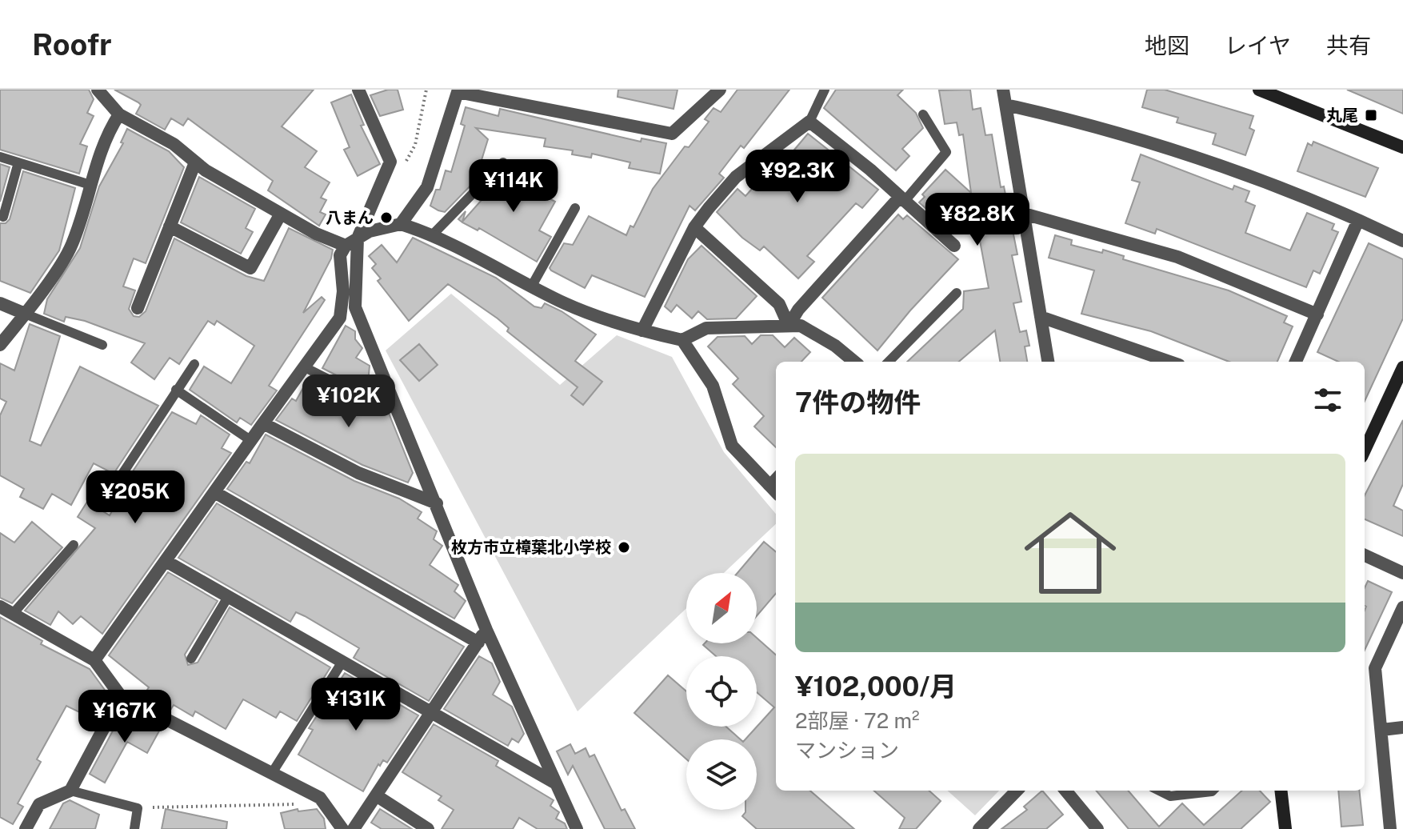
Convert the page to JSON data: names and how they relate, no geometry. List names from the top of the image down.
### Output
{
  "places": {
    "transit": ["丸尾"],
    "other": ["八まん", "枚方市立樟葉北小学校"]
  },
  "north": "top right",
  "page": {
    "header": "Roofr",
    "nav": ["地図", "レイヤ", "共有"],
    "price": [
      "¥92.3K",
      "¥114K",
      "¥82.8K",
      "¥102K",
      "¥205K",
      "¥131K",
      "¥167K"
    ],
    "heading": "7件の物件",
    "list": [
      {
        "name": "¥102,000/月",
        "note": "2部屋 · 72 m² · マンション"
      }
    ]
  }
}
